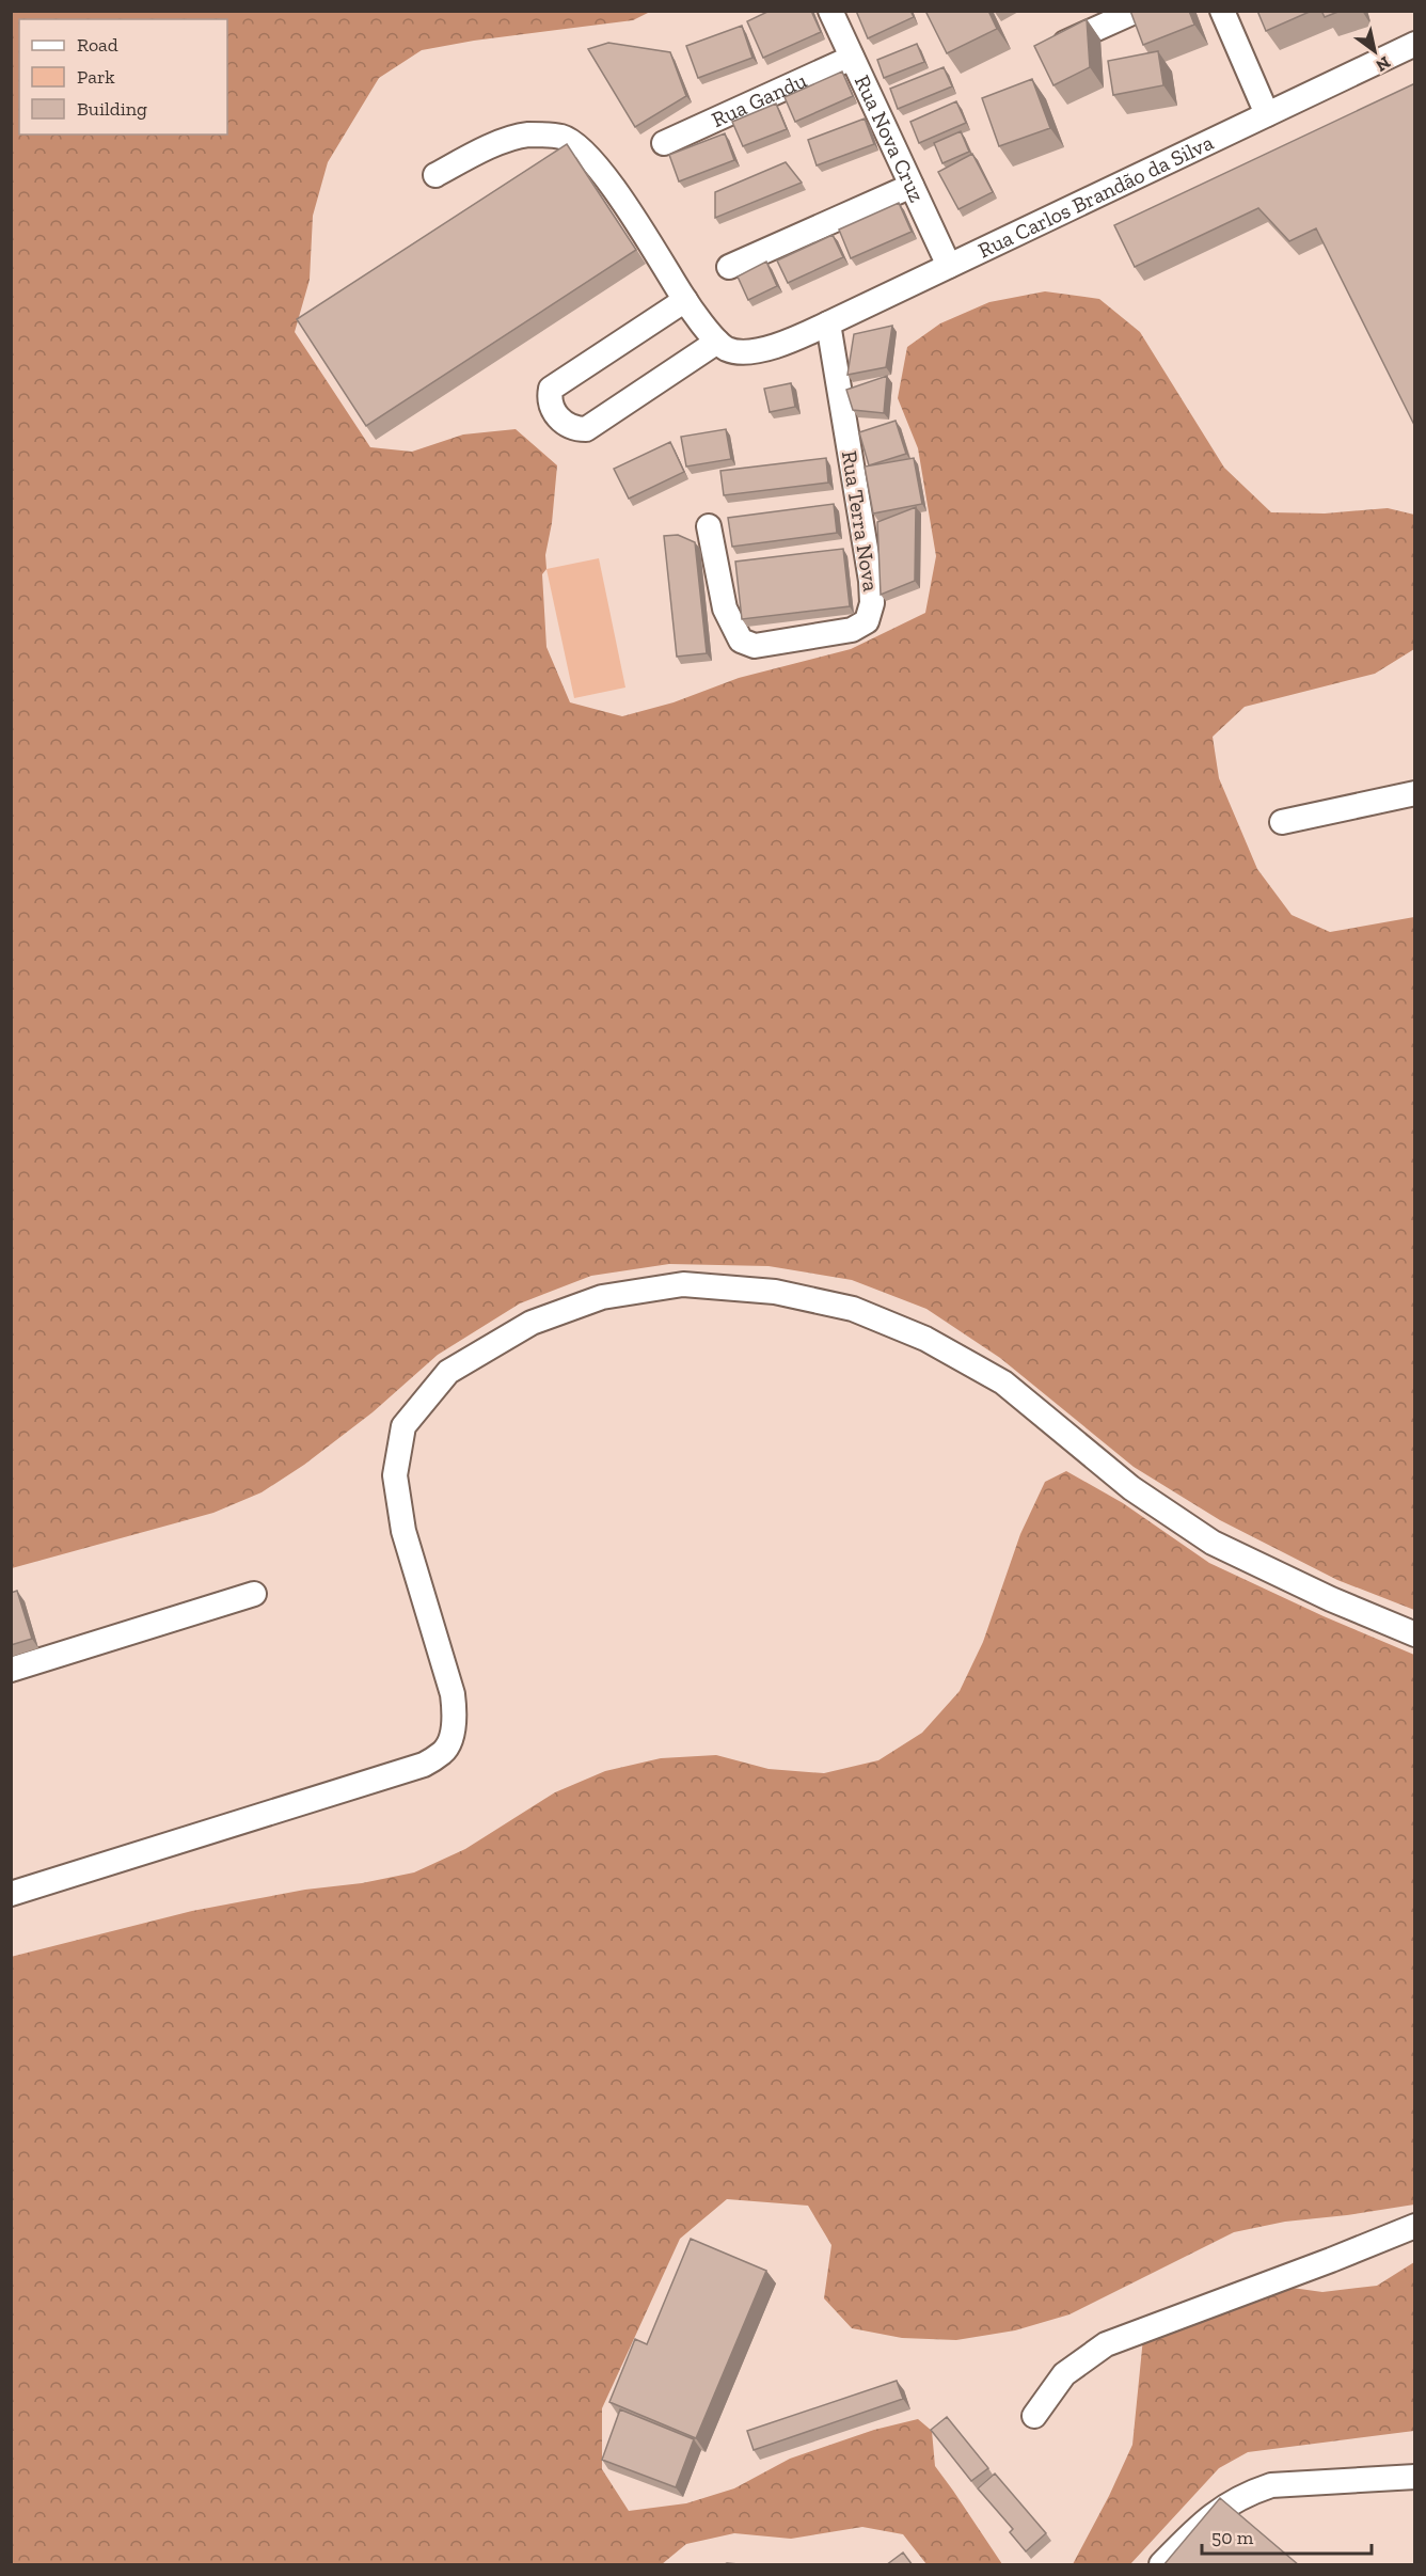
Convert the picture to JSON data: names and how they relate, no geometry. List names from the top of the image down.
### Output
{
  "streets": {
    "street": [
      "Rua Gandu",
      "Rua Nova Cruz",
      "Rua Carlos Brandão da Silva",
      "Rua Terra Nova"
    ]
  },
  "crossings": [
    ["Rua Gandu", "Rua Nova Cruz"],
    ["Rua Nova Cruz", "Rua Carlos Brandão da Silva"],
    ["Rua Carlos Brandão da Silva", "Rua Terra Nova"]
  ],
  "legend": ["Road", "Park", "Building"],
  "scale_bar": "50 m",
  "north": "bottom right"
}
